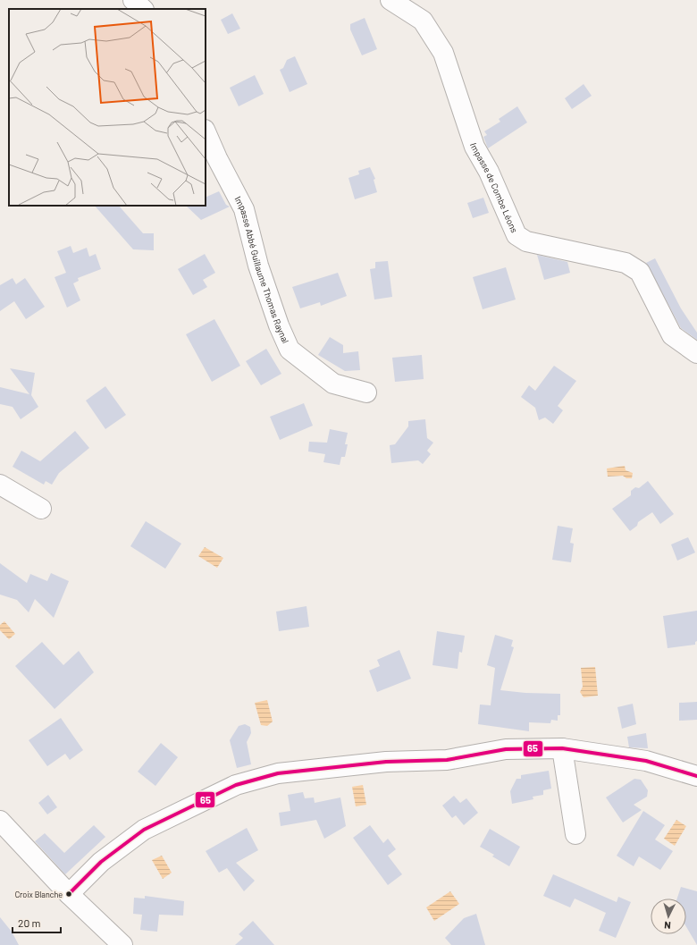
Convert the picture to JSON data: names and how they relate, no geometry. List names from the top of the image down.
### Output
{
  "streets": {
    "street": ["Impasse de Combe Léons", "Impasse Abbé Guillaume Thomas Raynal"]
  },
  "places": ["Croix Blanche"],
  "lines": ["transit line 65"],
  "scale_bar": "20 m",
  "north": "bottom"
}
